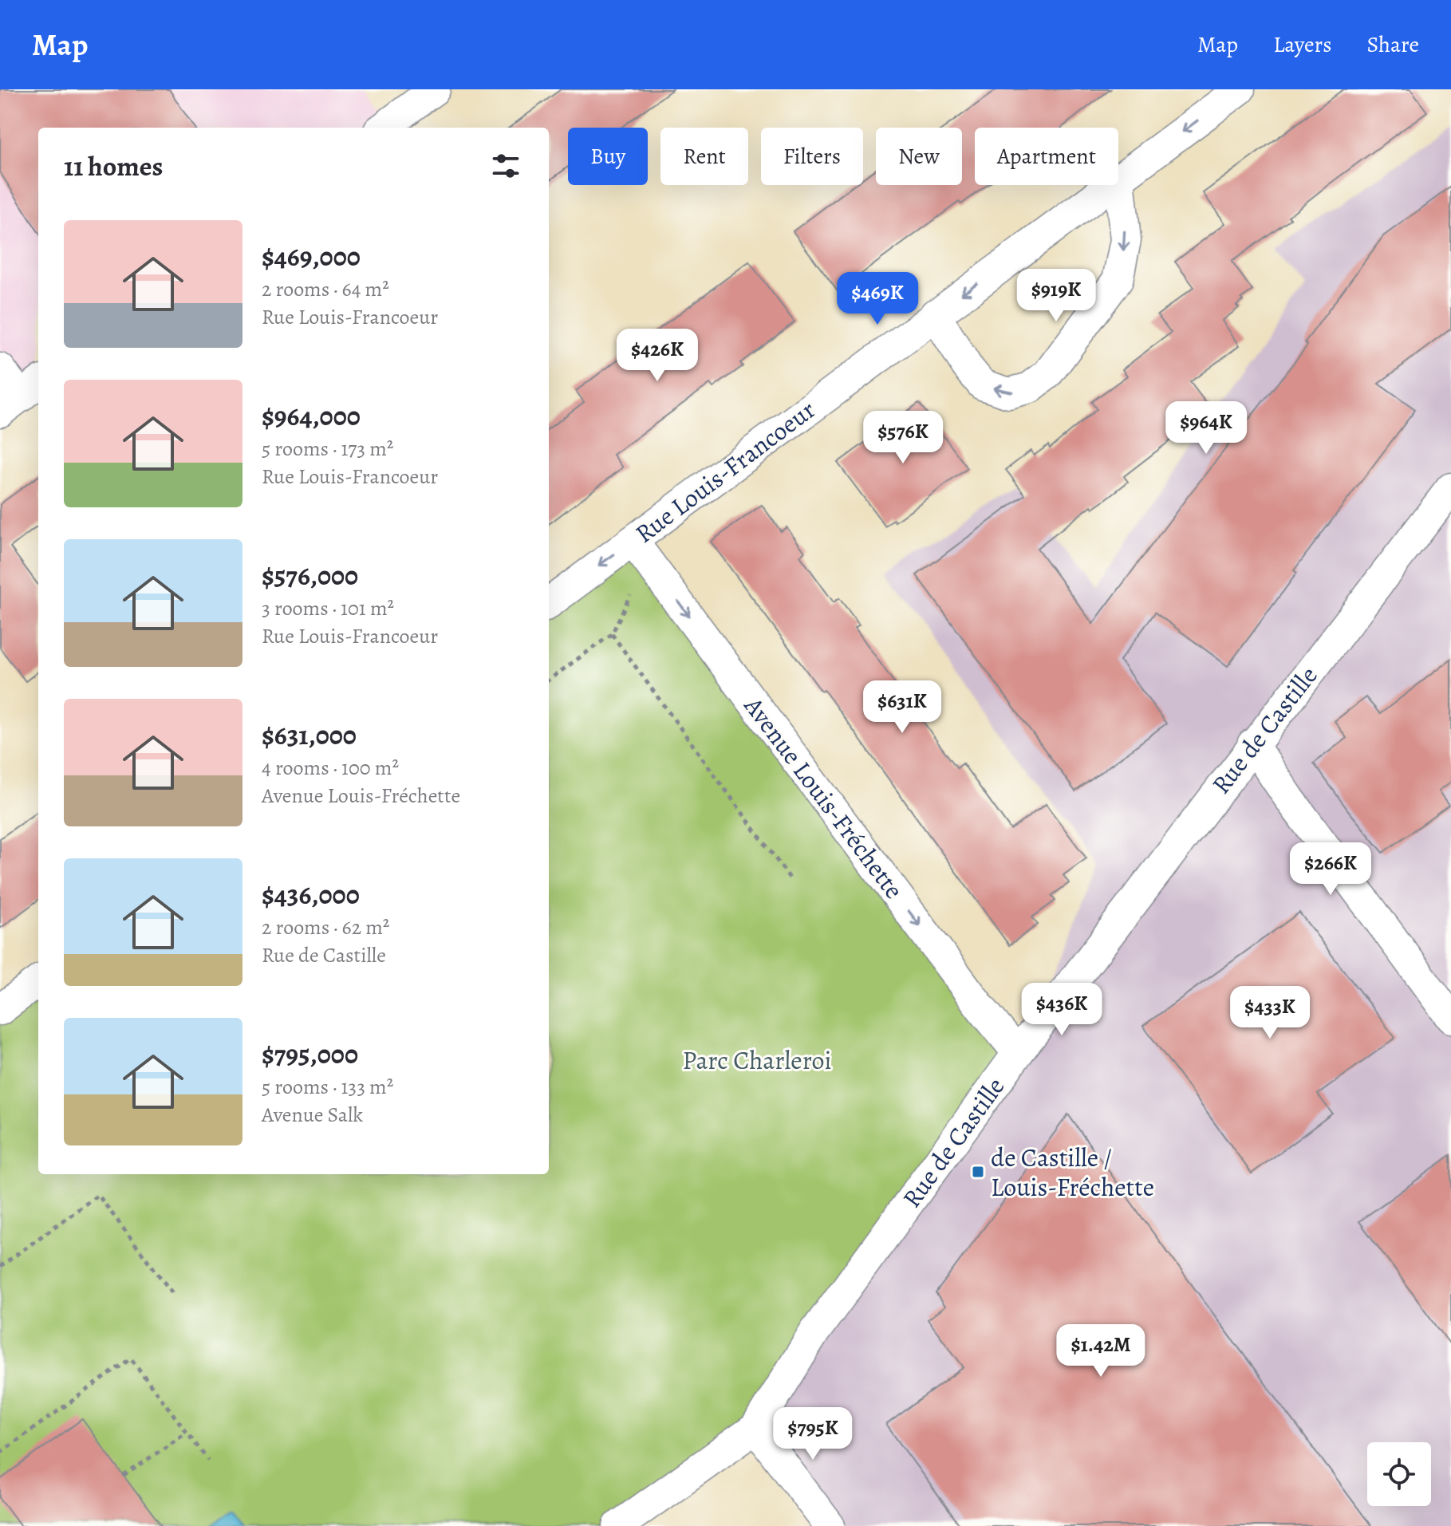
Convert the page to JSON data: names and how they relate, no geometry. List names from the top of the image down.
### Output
{
  "streets": {
    "street": ["Rue Louis-Francoeur", "Rue de Castille", "Avenue Louis-Fréchette"]
  },
  "crossings": [
    ["Rue Louis-Francoeur", "Avenue Louis-Fréchette"],
    ["Rue de Castille", "Avenue Louis-Fréchette"]
  ],
  "one_way": ["Rue Louis-Francoeur", "Avenue Louis-Fréchette"],
  "parks": ["Parc Charleroi"],
  "places": {
    "transit": ["de Castille / Louis-Fréchette"]
  },
  "page": {
    "header": "Map",
    "nav": ["Map", "Layers", "Share"],
    "chip": [
      "Buy",
      "Rent",
      "Filters",
      "New",
      "Apartment"
    ],
    "heading": "11 homes",
    "list": [
      {
        "name": "$469,000",
        "note": "2 rooms · 64 m² · Rue Louis-Francoeur"
      },
      {
        "name": "$964,000",
        "note": "5 rooms · 173 m² · Rue Louis-Francoeur"
      },
      {
        "name": "$576,000",
        "note": "3 rooms · 101 m² · Rue Louis-Francoeur"
      },
      {
        "name": "$631,000",
        "note": "4 rooms · 100 m² · Avenue Louis-Fréchette"
      },
      {
        "name": "$436,000",
        "note": "2 rooms · 62 m² · Rue de Castille"
      },
      {
        "name": "$795,000",
        "note": "5 rooms · 133 m² · Avenue Salk"
      }
    ],
    "price": [
      "$919K",
      "$469K",
      "$426K",
      "$964K",
      "$576K",
      "$631K",
      "$266K",
      "$436K",
      "$433K",
      "$1.42M",
      "$795K"
    ]
  }
}
